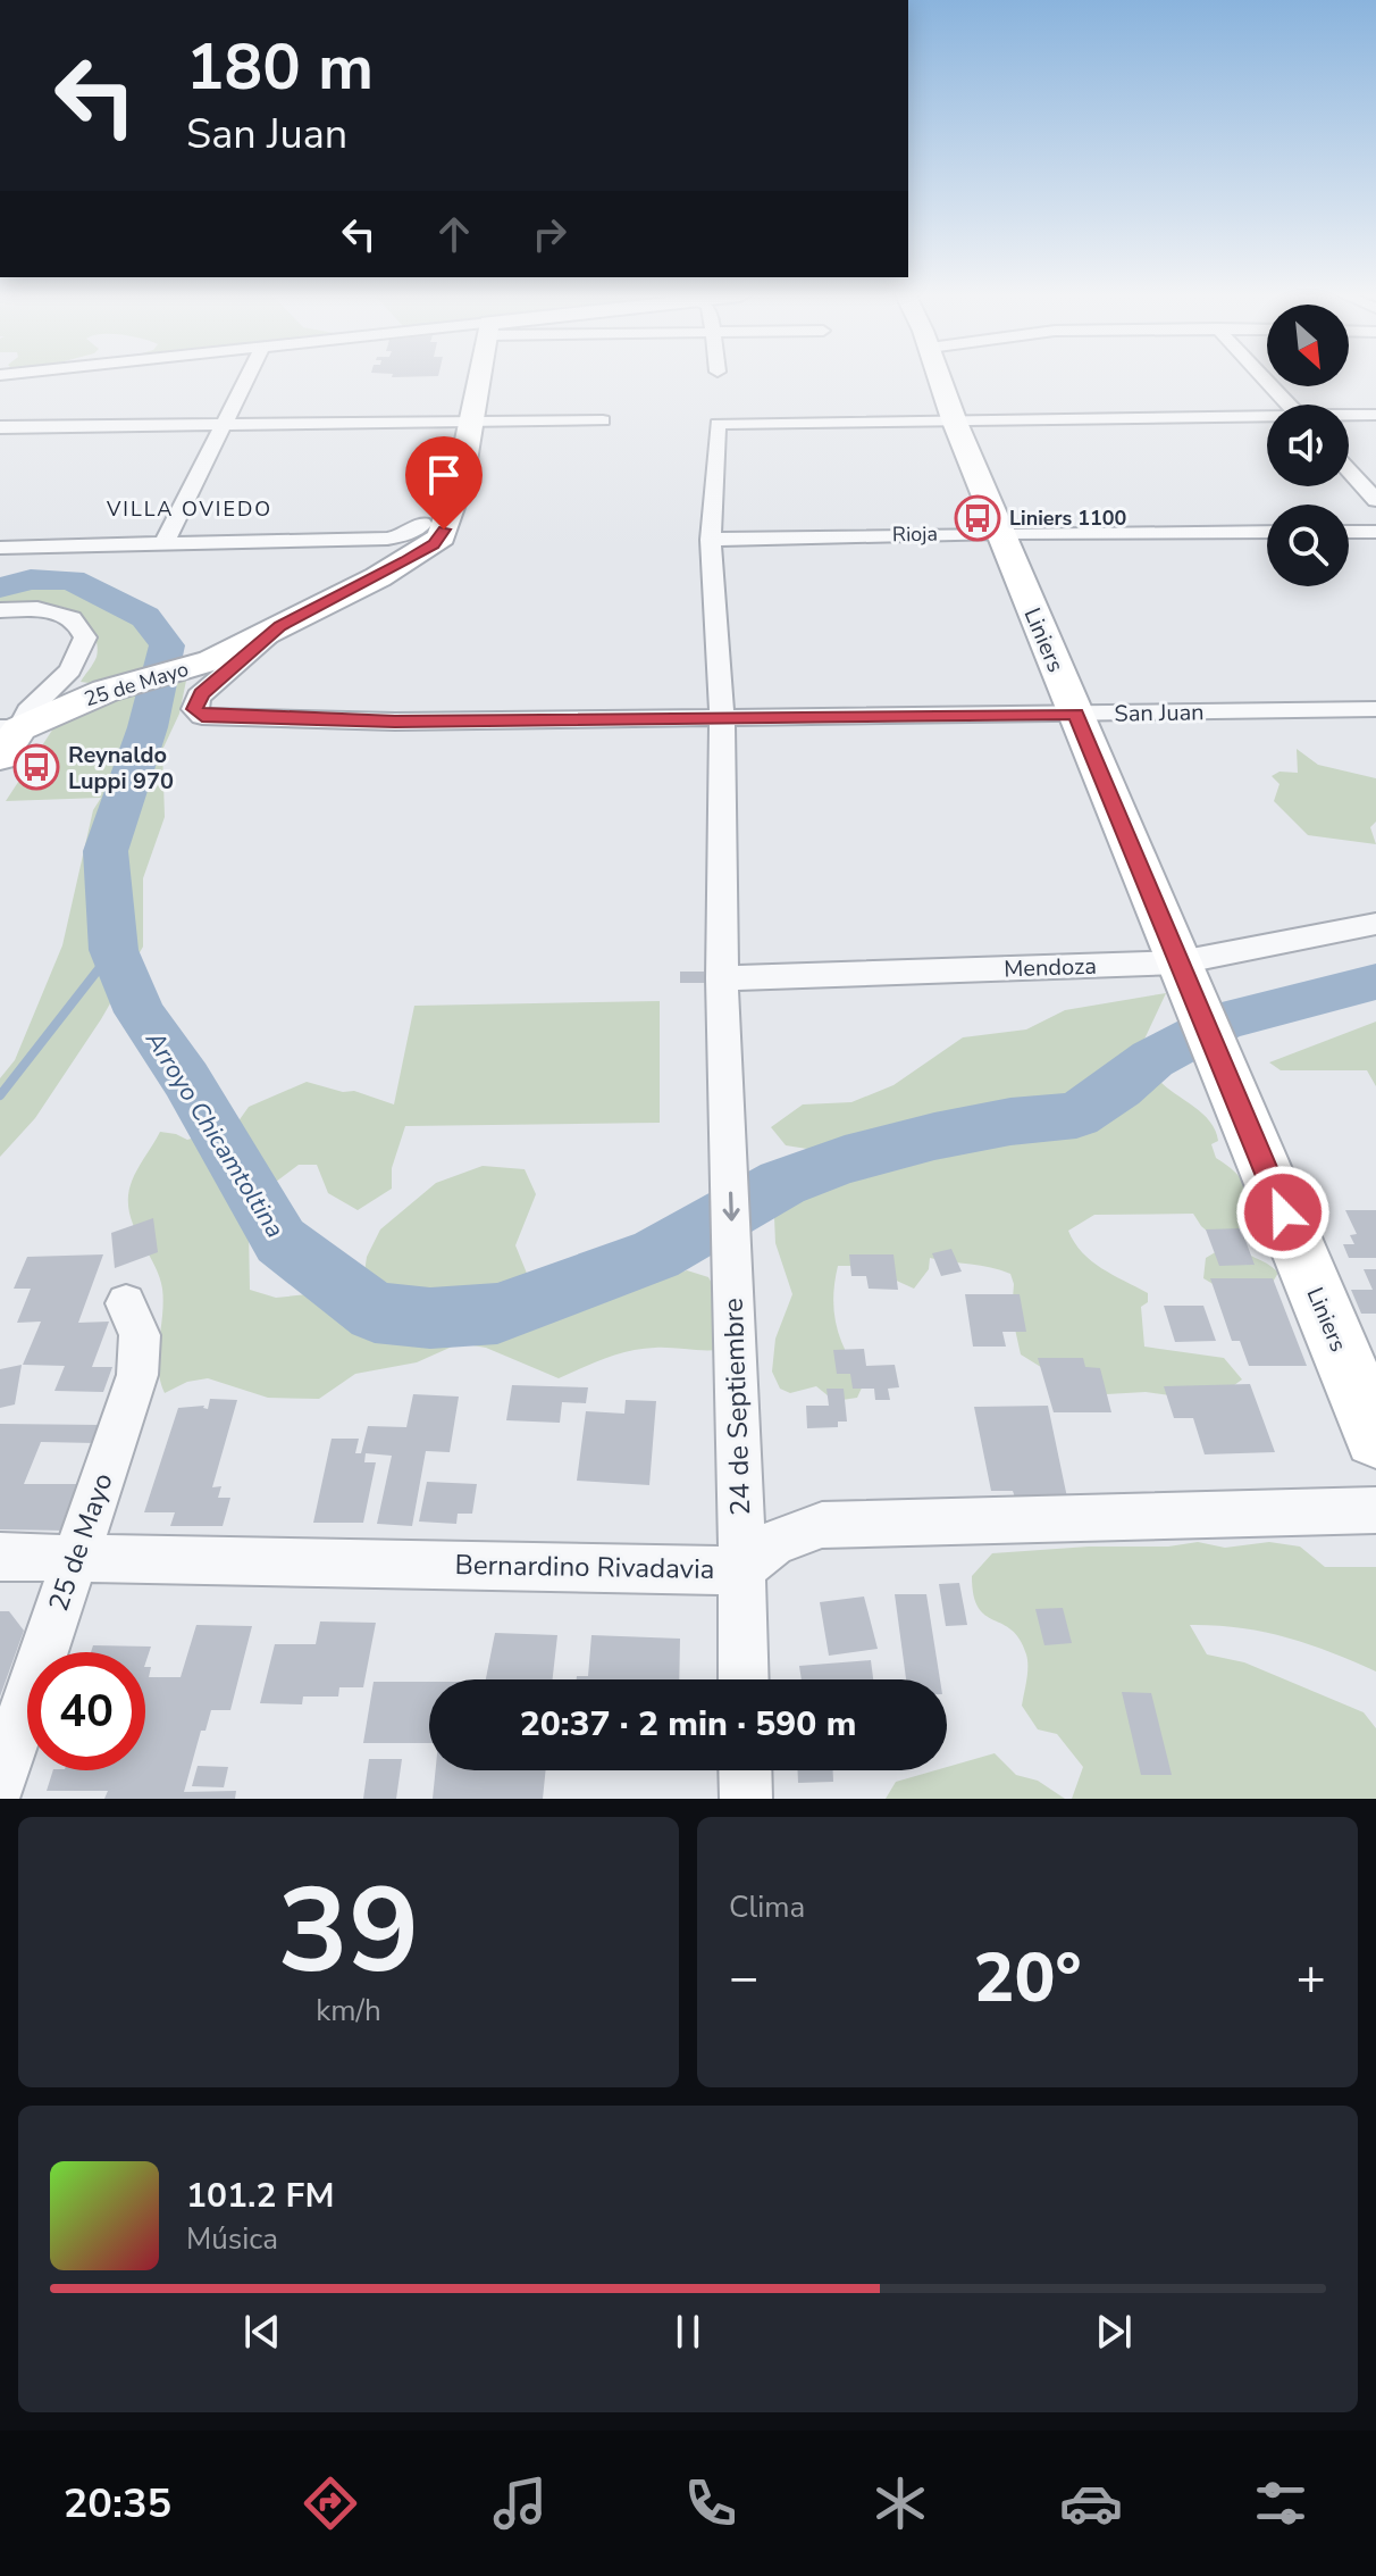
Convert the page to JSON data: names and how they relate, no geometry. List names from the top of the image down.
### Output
{
  "streets": {
    "street": [
      "Rioja",
      "Liniers",
      "25 de Mayo",
      "San Juan",
      "Mendoza",
      "24 de Septiembre",
      "Bernardino Rivadavia"
    ]
  },
  "crossings": [
    ["Rioja", "Liniers"],
    ["Rioja", "24 de Septiembre"],
    ["Liniers", "San Juan"],
    ["Liniers", "Mendoza"],
    ["Liniers", "24 de Septiembre"],
    ["25 de Mayo", "San Juan"],
    ["25 de Mayo", "Bernardino Rivadavia"],
    ["San Juan", "24 de Septiembre"],
    ["Mendoza", "24 de Septiembre"],
    ["24 de Septiembre", "Bernardino Rivadavia"]
  ],
  "one_way": ["24 de Septiembre"],
  "districts": ["VILLA OVIEDO"],
  "water": ["Arroyo Chicamtoltina"],
  "places": {
    "bus stop": ["Liniers 1100", "Reynaldo Luppi 970"]
  },
  "north": "bottom right",
  "page": {
    "turn": ["180 m", "San Juan"],
    "limit": "40",
    "trip": "20:37 · 2 min · 590 m",
    "tile": [
      ["39", "km/h"],
      "Clima"
    ],
    "heat": ["−", "20°", "+"],
    "song": ["101.2 FM", "Música"],
    "tabs": "20:35"
  }
}
